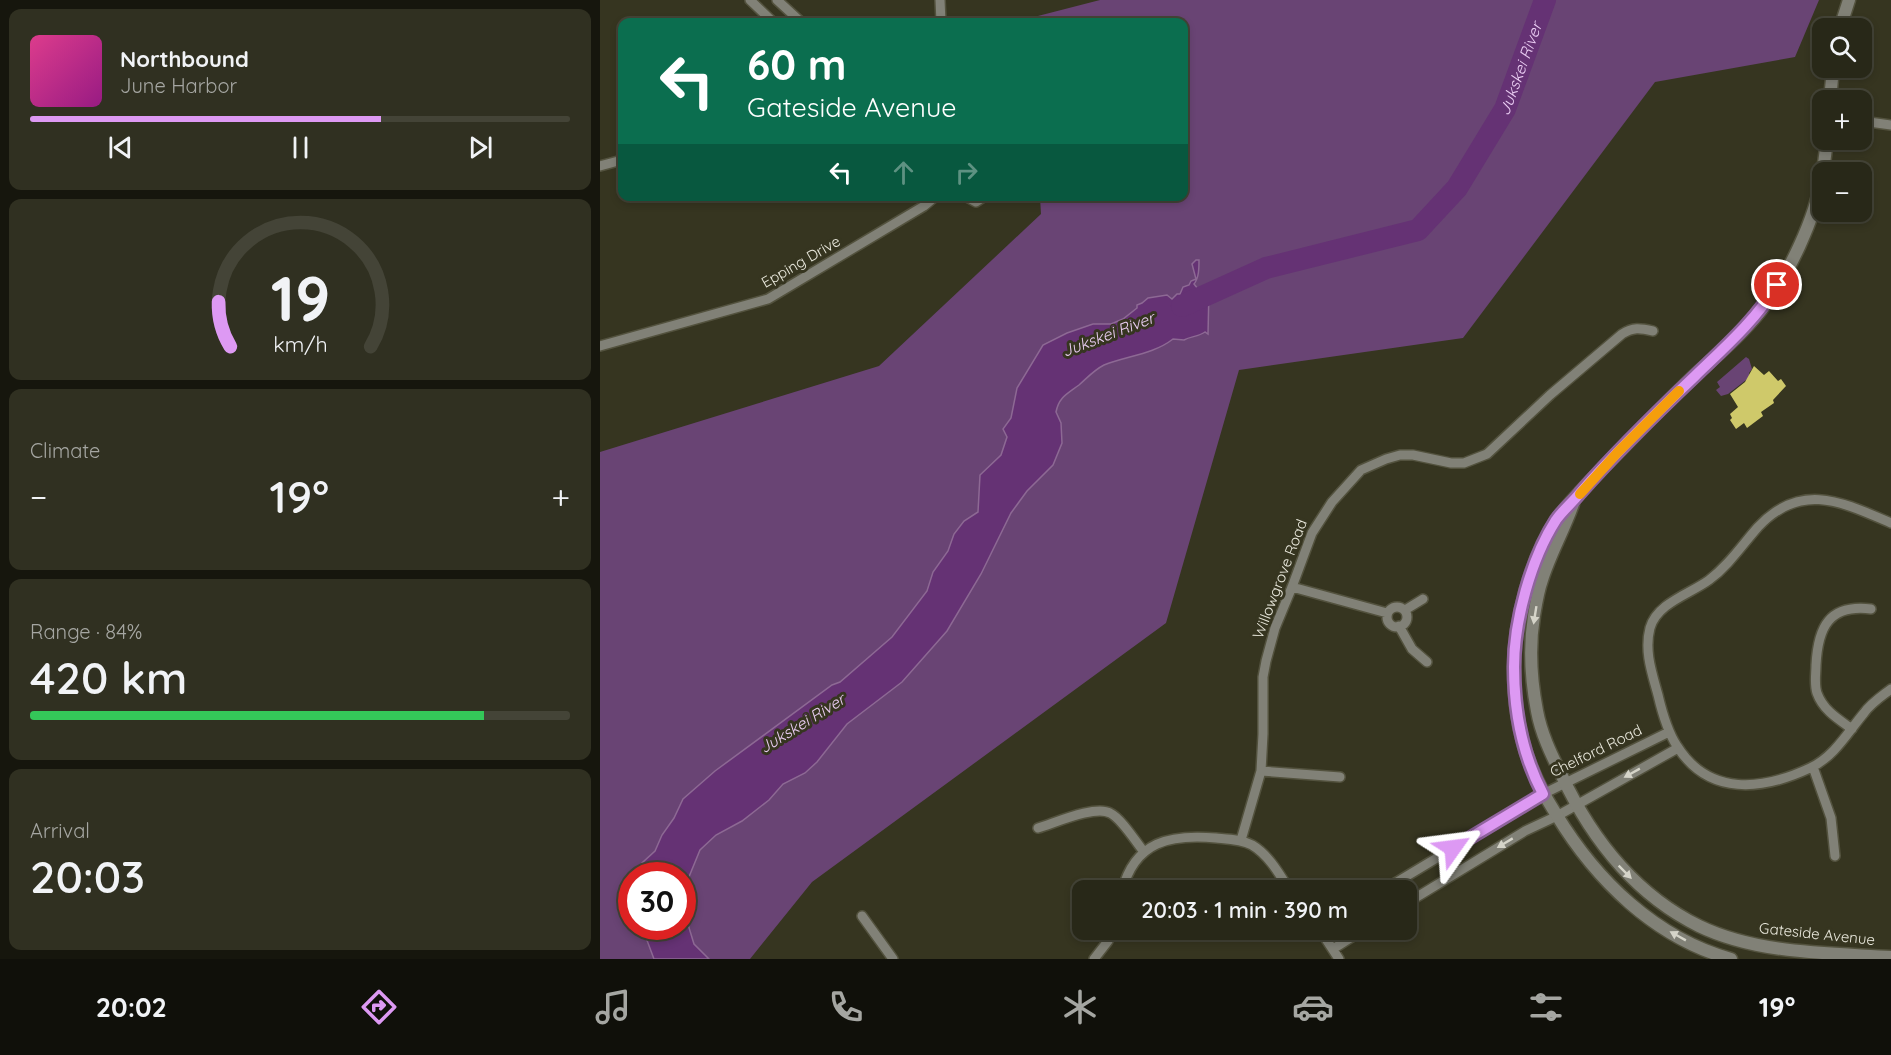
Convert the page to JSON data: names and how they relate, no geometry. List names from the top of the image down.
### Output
{
  "streets": {
    "street": [
      "Epping Drive",
      "Willowgrove Road",
      "Chelford Road",
      "Gateside Avenue"
    ]
  },
  "crossings": [
    ["Chelford Road", "Gateside Avenue"]
  ],
  "water": ["Jukskei River"],
  "page": {
    "map_buttons": ["+", "−"],
    "turn": ["60 m", "Gateside Avenue"],
    "song": ["Northbound", "June Harbor"],
    "tile": [
      "Climate",
      ["Range · 84%", "420 km"],
      ["Arrival", "20:03"]
    ],
    "heat": ["−", "19°", "+"],
    "limit": "30",
    "trip": "20:03 · 1 min · 390 m",
    "tabs": ["20:02", "19°"],
    "gauge": ["19", "km/h"]
  }
}
